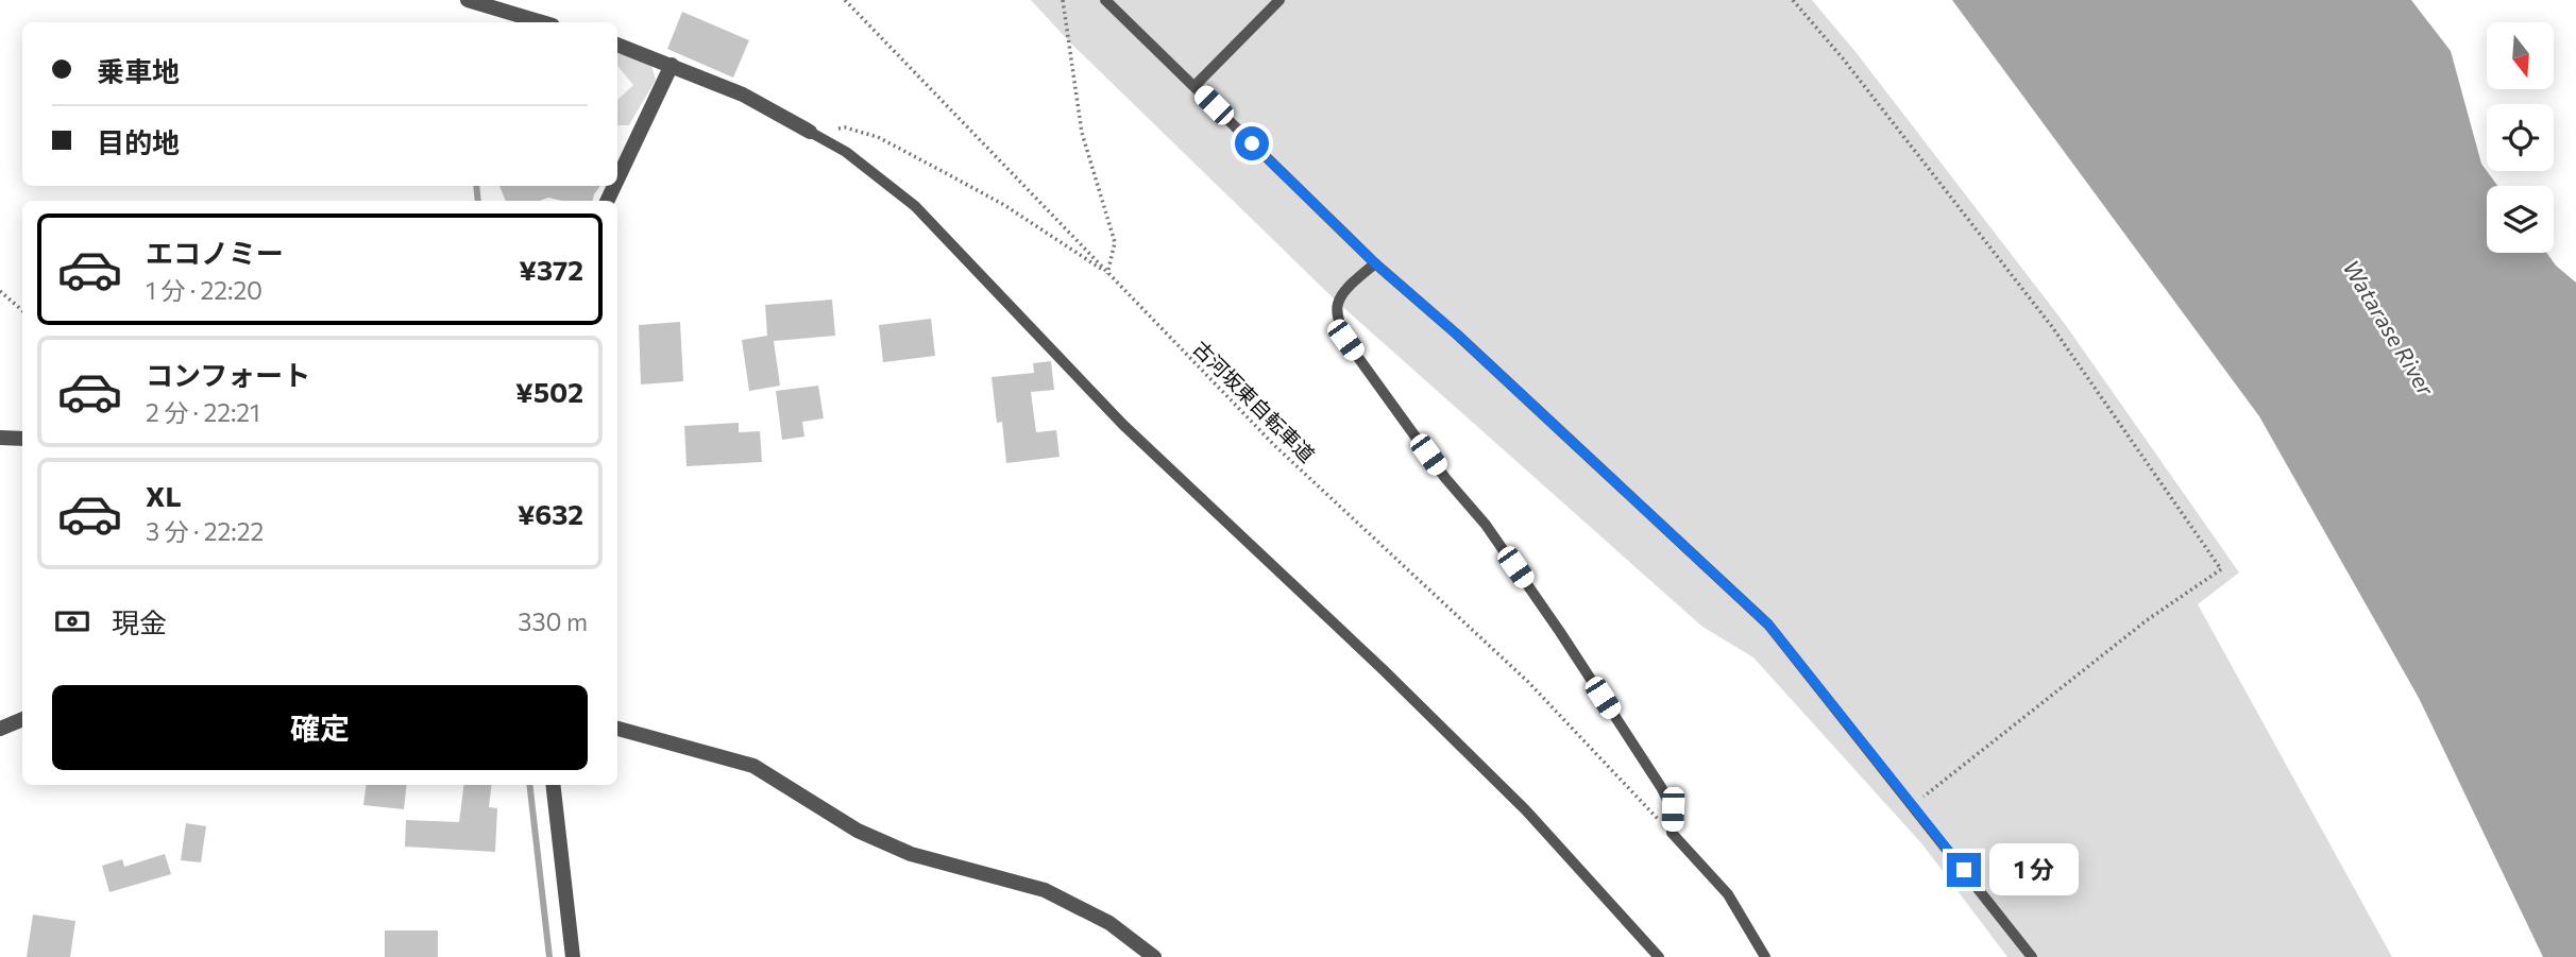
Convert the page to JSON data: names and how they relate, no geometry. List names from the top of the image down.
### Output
{
  "streets": {
    "path": ["古河坂東自転車道"]
  },
  "water": ["Watarase River"],
  "north": "bottom",
  "page": {
    "banner": ["乗車地", "目的地"],
    "list": [
      {
        "name": "エコノミー",
        "note": "1 分 · 22:20",
        "value": "¥372"
      },
      {
        "name": "コンフォート",
        "note": "2 分 · 22:21",
        "value": "¥502"
      },
      {
        "name": "XL",
        "note": "3 分 · 22:22",
        "value": "¥632"
      }
    ],
    "pay": ["現金", "330 m"],
    "buttons": "確定",
    "bubble": "1 分"
  }
}
